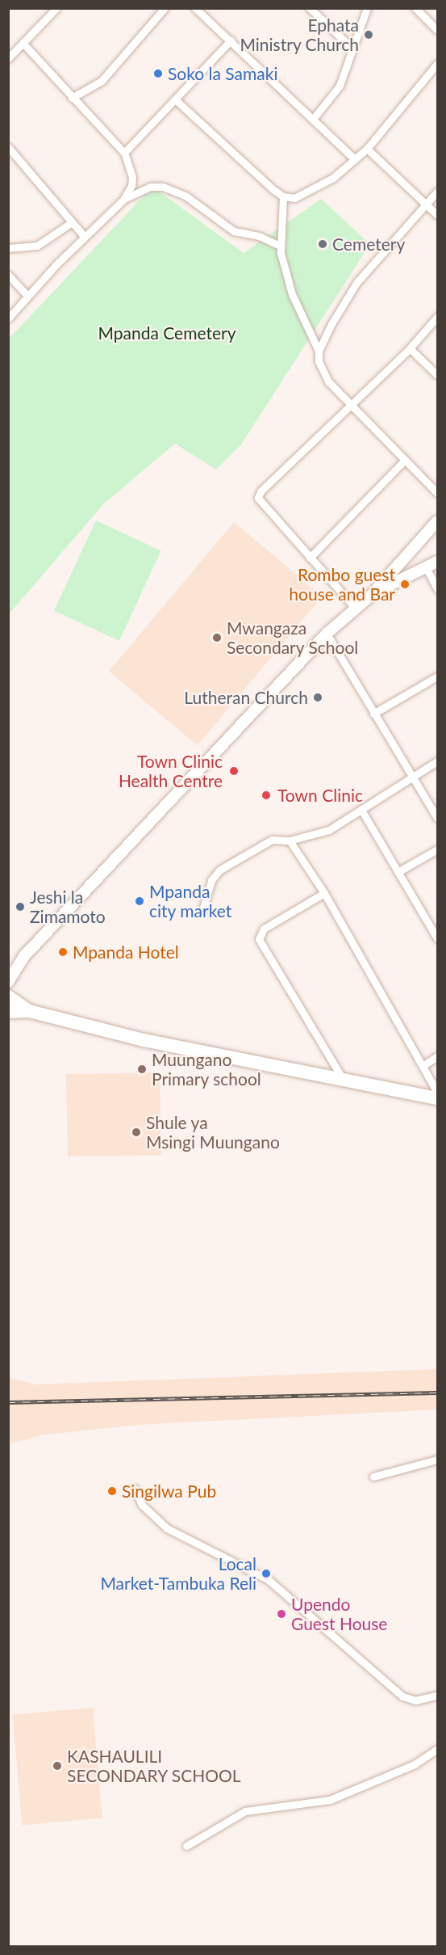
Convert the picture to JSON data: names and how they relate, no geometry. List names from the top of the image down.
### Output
{
  "parks": ["Mpanda Cemetery"],
  "places": [
    "Ephata Ministry Church",
    "Soko la Samaki",
    "Cemetery",
    "Rombo guest house and Bar",
    "Mwangaza Secondary School",
    "Lutheran Church",
    "Town Clinic Health Centre",
    "Town Clinic",
    "Mpanda city market",
    "Jeshi la Zimamoto",
    "Mpanda Hotel",
    "Muungano Primary school",
    "Shule ya Msingi Muungano",
    "Singilwa Pub",
    "Local Market-Tambuka Reli",
    "Upendo Guest House",
    "KASHAULILI SECONDARY SCHOOL"
  ]
}
